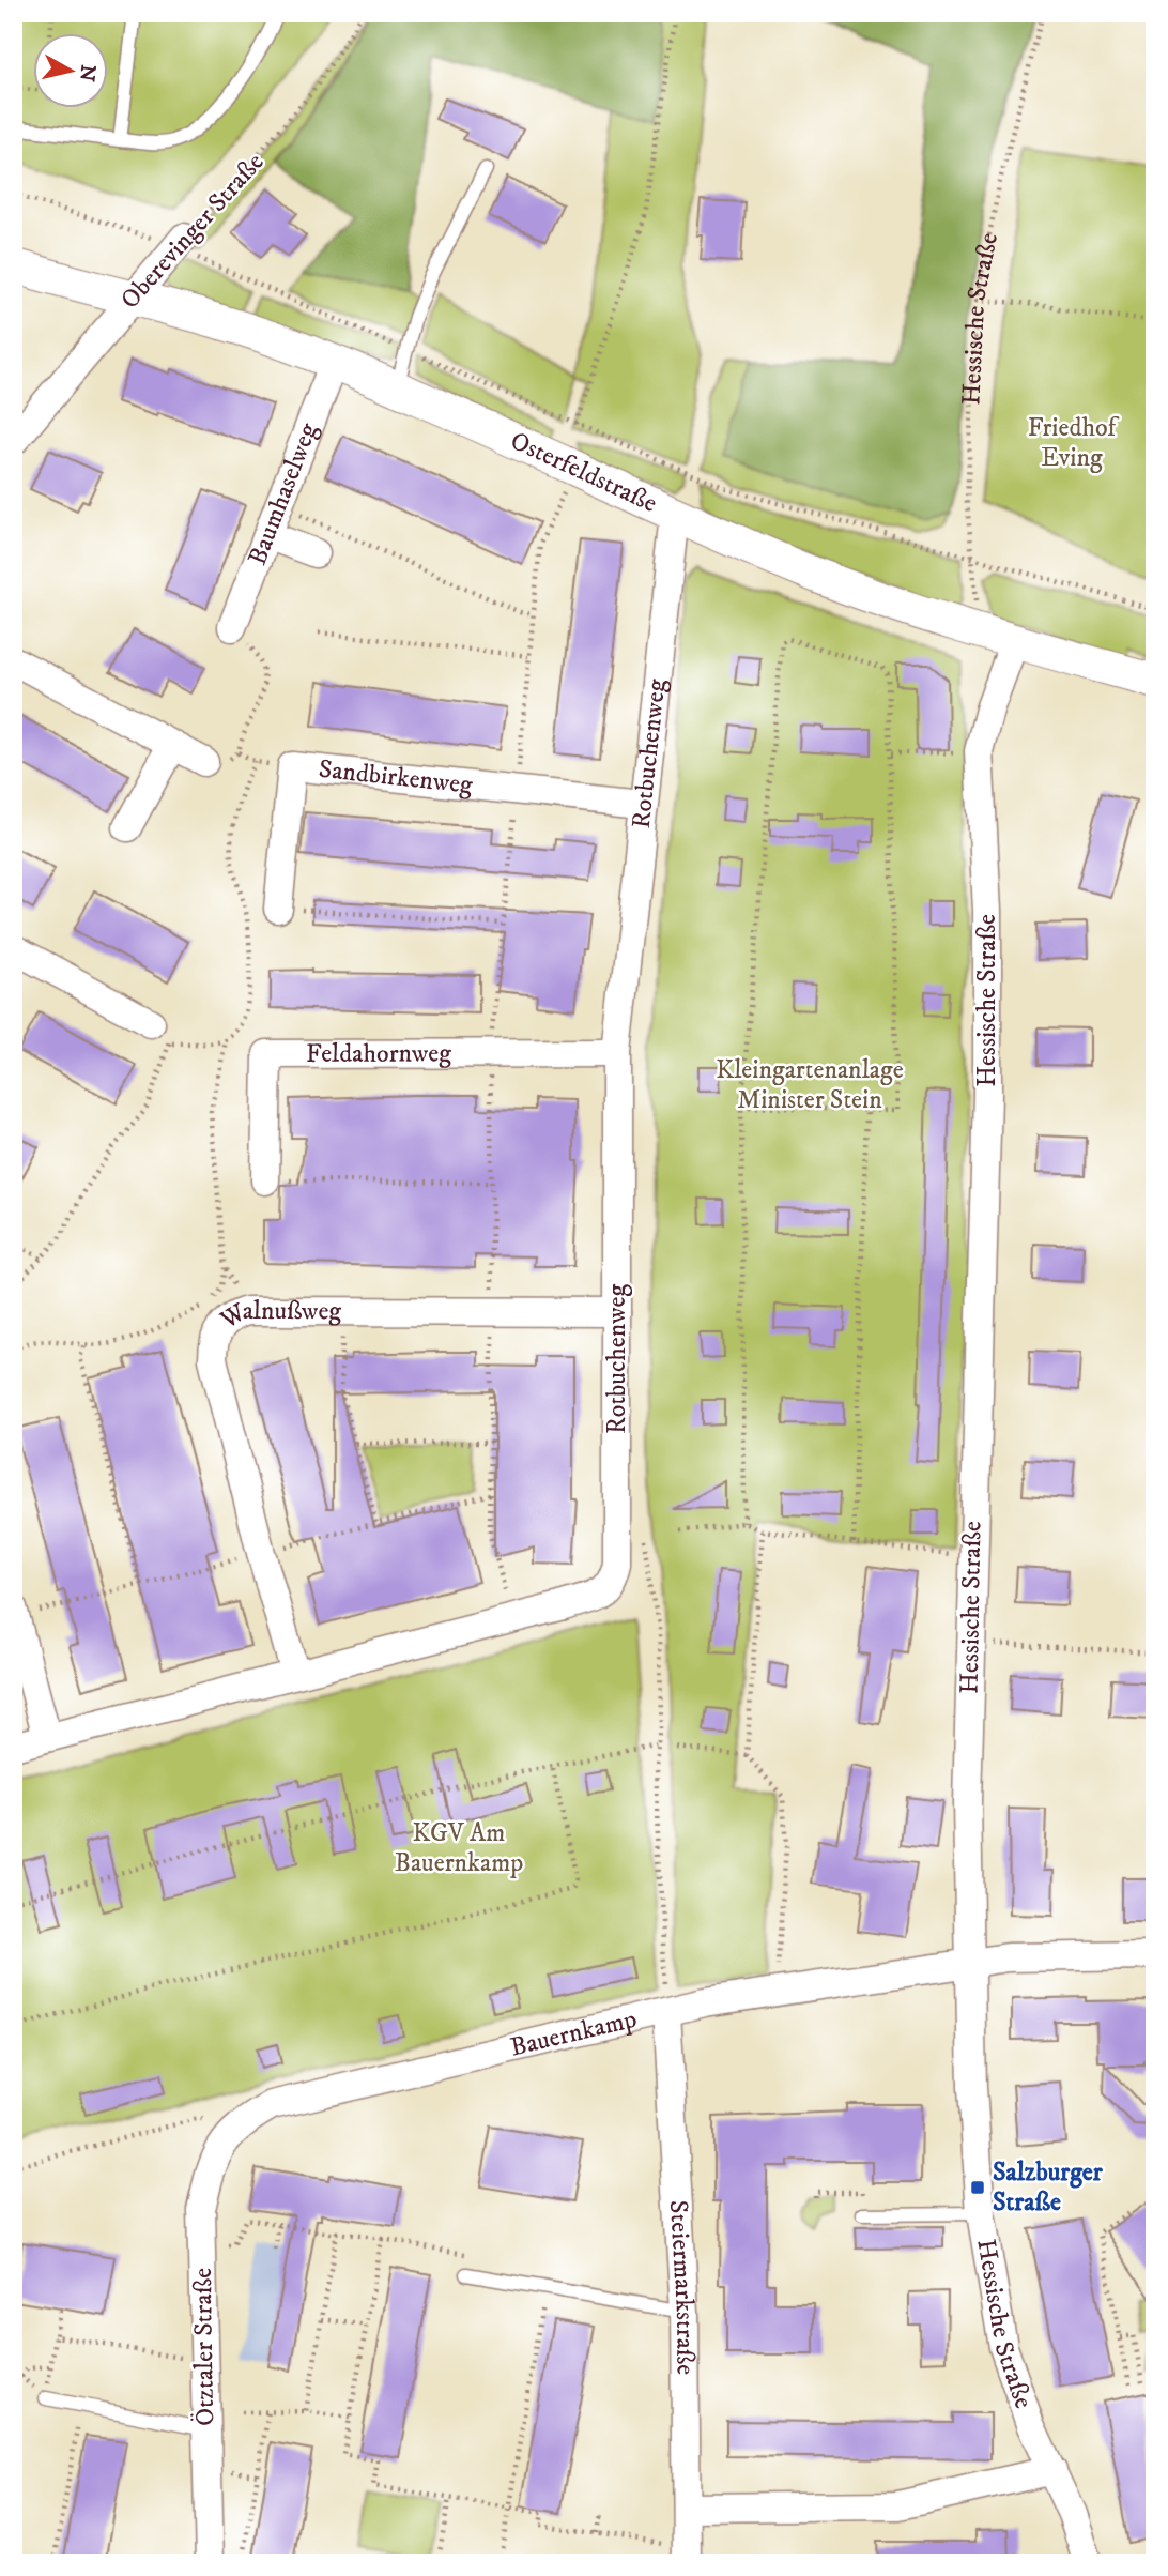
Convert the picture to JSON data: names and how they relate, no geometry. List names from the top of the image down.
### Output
{
  "streets": {
    "street": [
      "Oberevinger Straße",
      "Hessische Straße",
      "Osterfeldstraße",
      "Baumhaselweg",
      "Rotbuchenweg",
      "Sandbirkenweg",
      "Feldahornweg",
      "Walnußweg",
      "Bauernkamp",
      "Steiermarkstraße",
      "Ötztaler Straße"
    ]
  },
  "crossings": [
    ["Oberevinger Straße", "Osterfeldstraße"],
    ["Hessische Straße", "Osterfeldstraße"],
    ["Hessische Straße", "Bauernkamp"],
    ["Osterfeldstraße", "Baumhaselweg"],
    ["Osterfeldstraße", "Rotbuchenweg"],
    ["Rotbuchenweg", "Sandbirkenweg"],
    ["Rotbuchenweg", "Feldahornweg"],
    ["Rotbuchenweg", "Walnußweg"],
    ["Bauernkamp", "Steiermarkstraße"],
    ["Bauernkamp", "Ötztaler Straße"]
  ],
  "parks": ["Friedhof Eving", "Kleingartenanlage Minister Stein", "KGV Am Bauernkamp"],
  "places": {
    "transit": ["Salzburger Straße"]
  },
  "north": "right"
}
